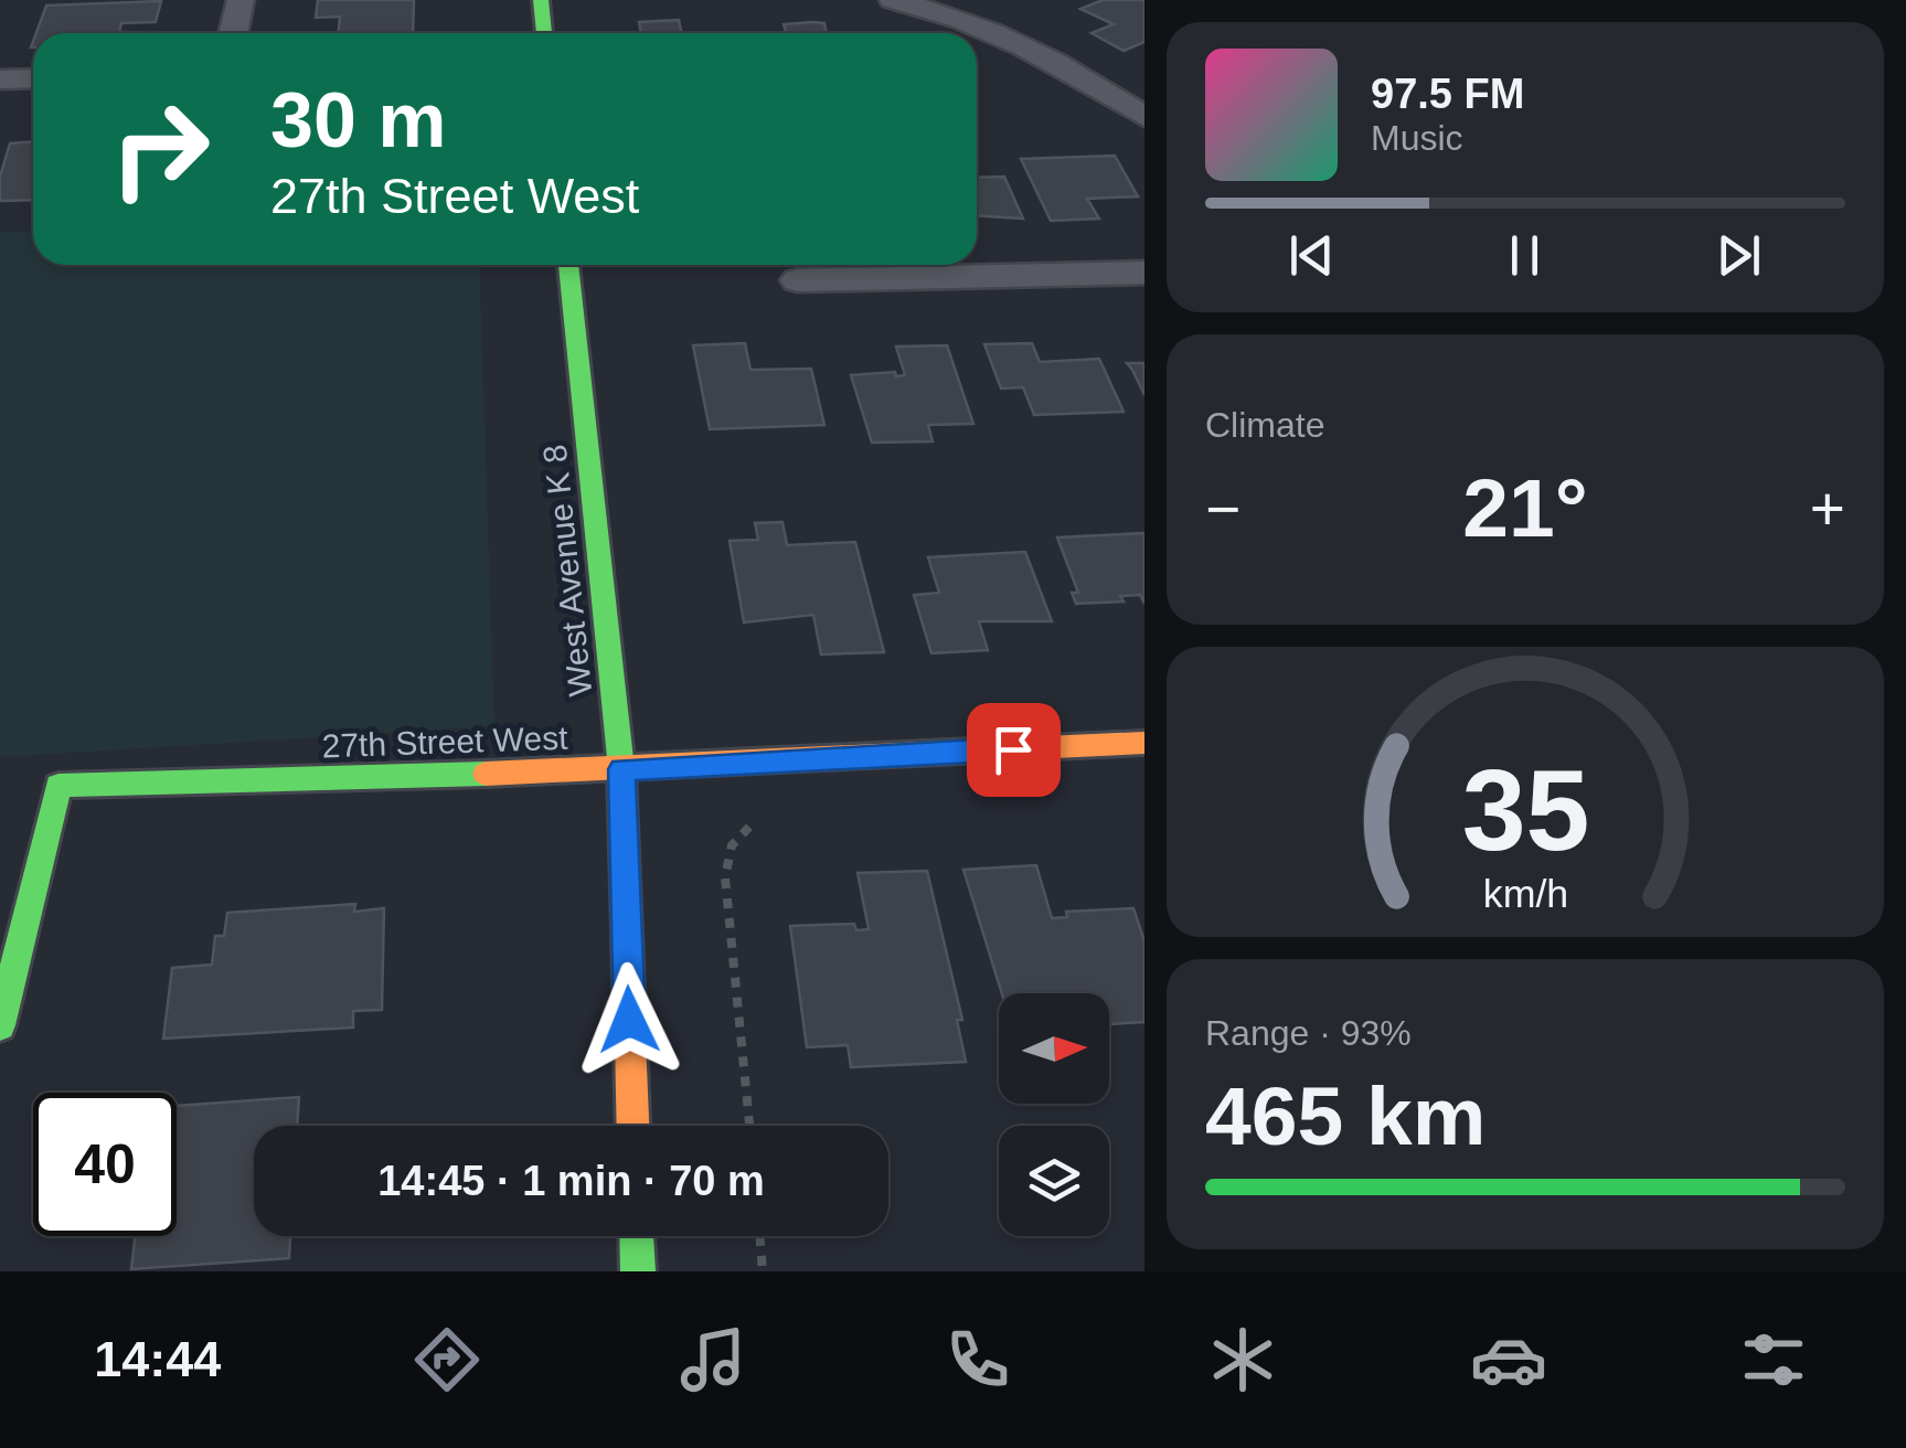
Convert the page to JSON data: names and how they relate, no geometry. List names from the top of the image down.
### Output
{
  "streets": {
    "street": ["West Avenue K 8", "27th Street West"]
  },
  "crossings": [
    ["West Avenue K 8", "27th Street West"]
  ],
  "north": "right",
  "page": {
    "turn": ["30 m", "27th Street West"],
    "song": ["97.5 FM", "Music"],
    "tile": [
      "Climate",
      ["Range · 93%", "465 km"]
    ],
    "heat": ["−", "21°", "+"],
    "limit": "40",
    "trip": "14:45 · 1 min · 70 m",
    "tabs": "14:44",
    "gauge": ["35", "km/h"]
  }
}
